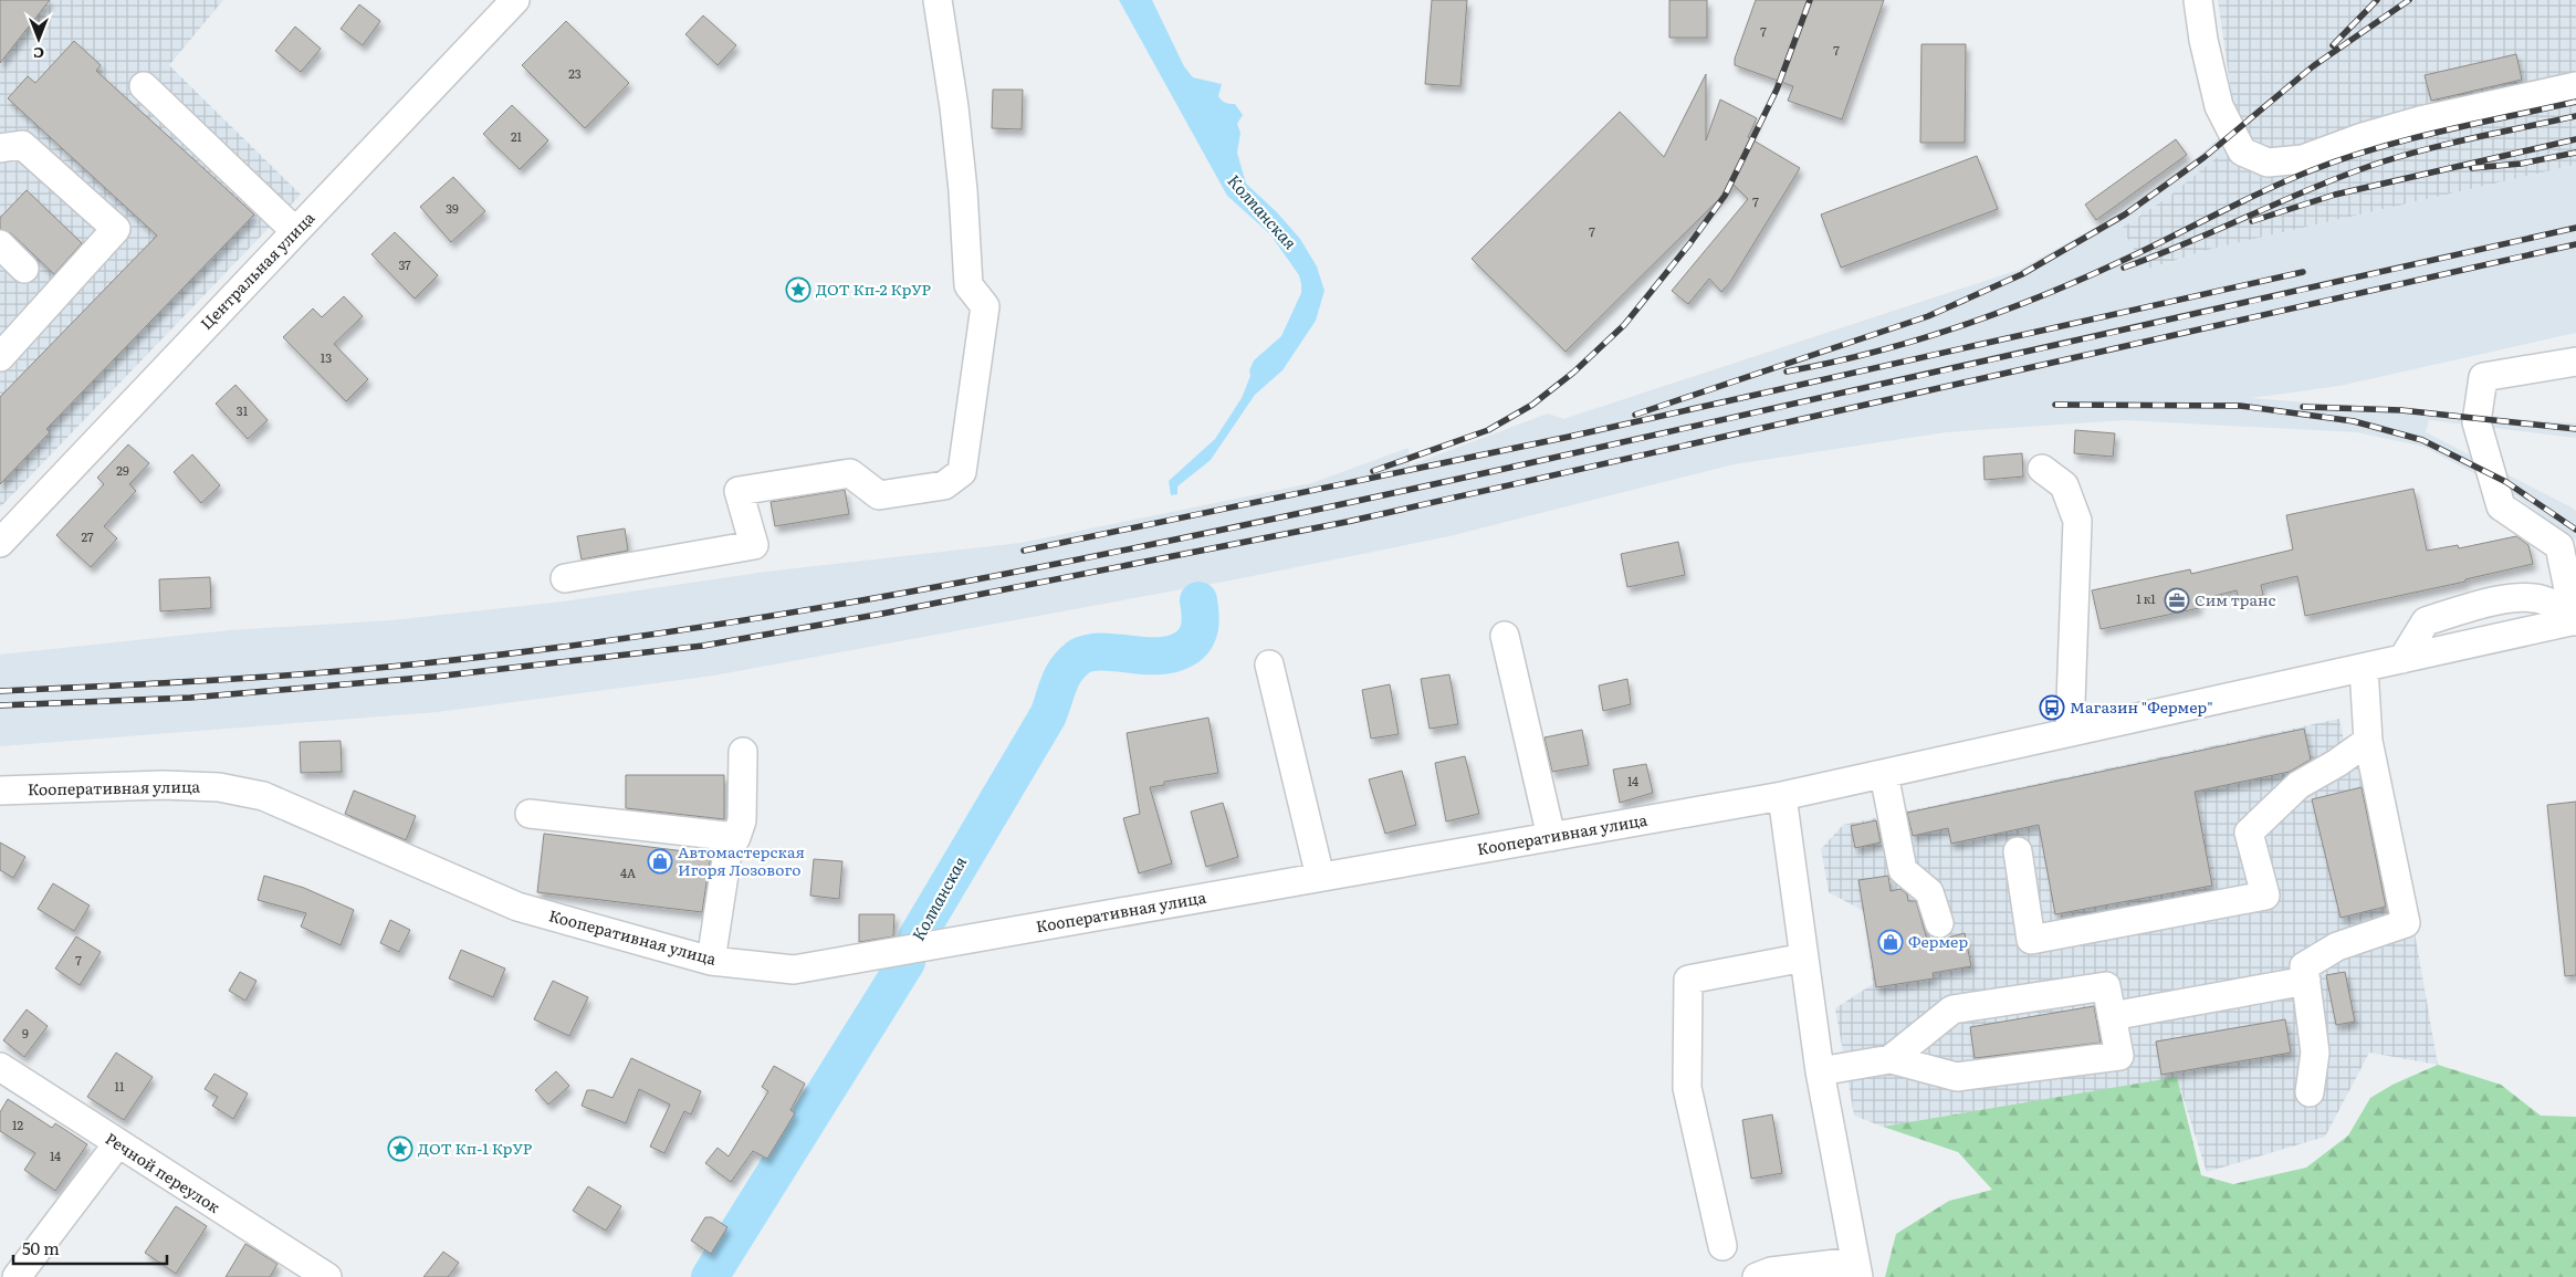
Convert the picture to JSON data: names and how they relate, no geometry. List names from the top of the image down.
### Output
{
  "streets": {
    "street": ["Центральная улица", "Кооперативная улица", "Речной переулок"]
  },
  "water": ["Колпанская"],
  "places": {
    "place": ["ДОТ Кп-2 КрУР", "ДОТ Кп-1 КрУР"],
    "office": ["Сим транс"],
    "bus stop": ["Магазин \"Фермер\""],
    "shop": ["Автомастерская Игоря Лозового", "Фермер"]
  },
  "house_numbers": [
    "7",
    "7",
    "23",
    "21",
    "7",
    "39",
    "7",
    "37",
    "13",
    "31",
    "29",
    "27",
    "1 к1",
    "14",
    "4А",
    "7",
    "9",
    "11",
    "12",
    "14"
  ],
  "scale_bar": "50 m",
  "north": "bottom"
}
